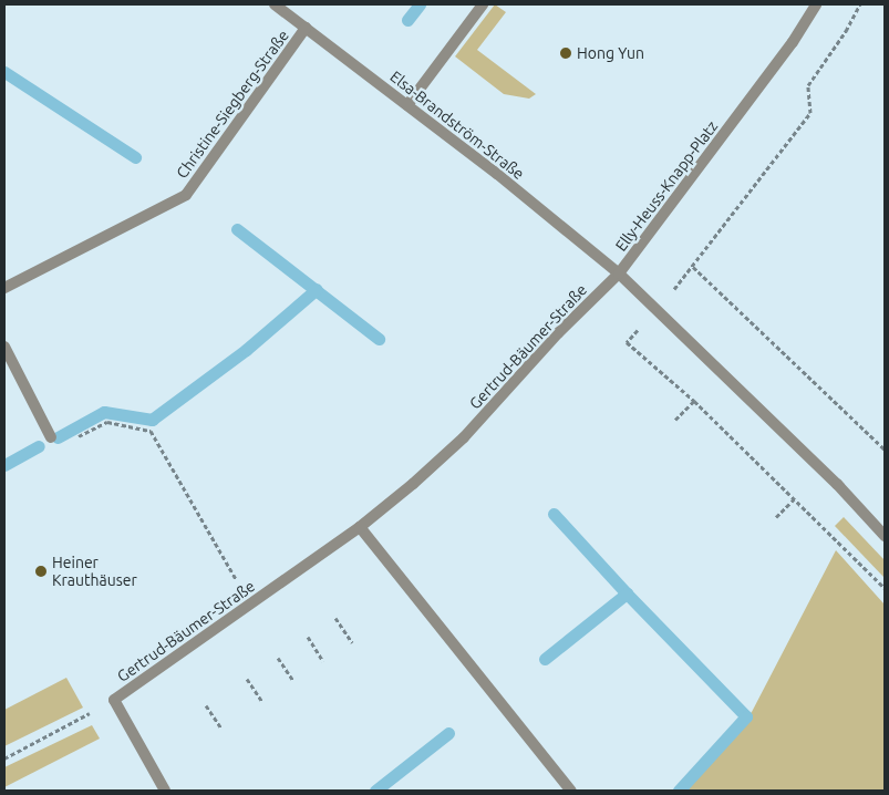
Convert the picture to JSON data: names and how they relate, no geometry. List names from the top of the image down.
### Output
{
  "streets": {
    "street": [
      "Christine-Siegberg-Straße",
      "Elsa-Brandström-Straße",
      "Elly-Heuss-Knapp-Platz",
      "Gertrud-Bäumer-Straße"
    ]
  },
  "crossings": [
    ["Christine-Siegberg-Straße", "Elsa-Brandström-Straße"],
    ["Elsa-Brandström-Straße", "Elly-Heuss-Knapp-Platz"],
    ["Elsa-Brandström-Straße", "Gertrud-Bäumer-Straße"],
    ["Elly-Heuss-Knapp-Platz", "Gertrud-Bäumer-Straße"]
  ],
  "places": ["Hong Yun", "Heiner Krauthäuser"]
}
